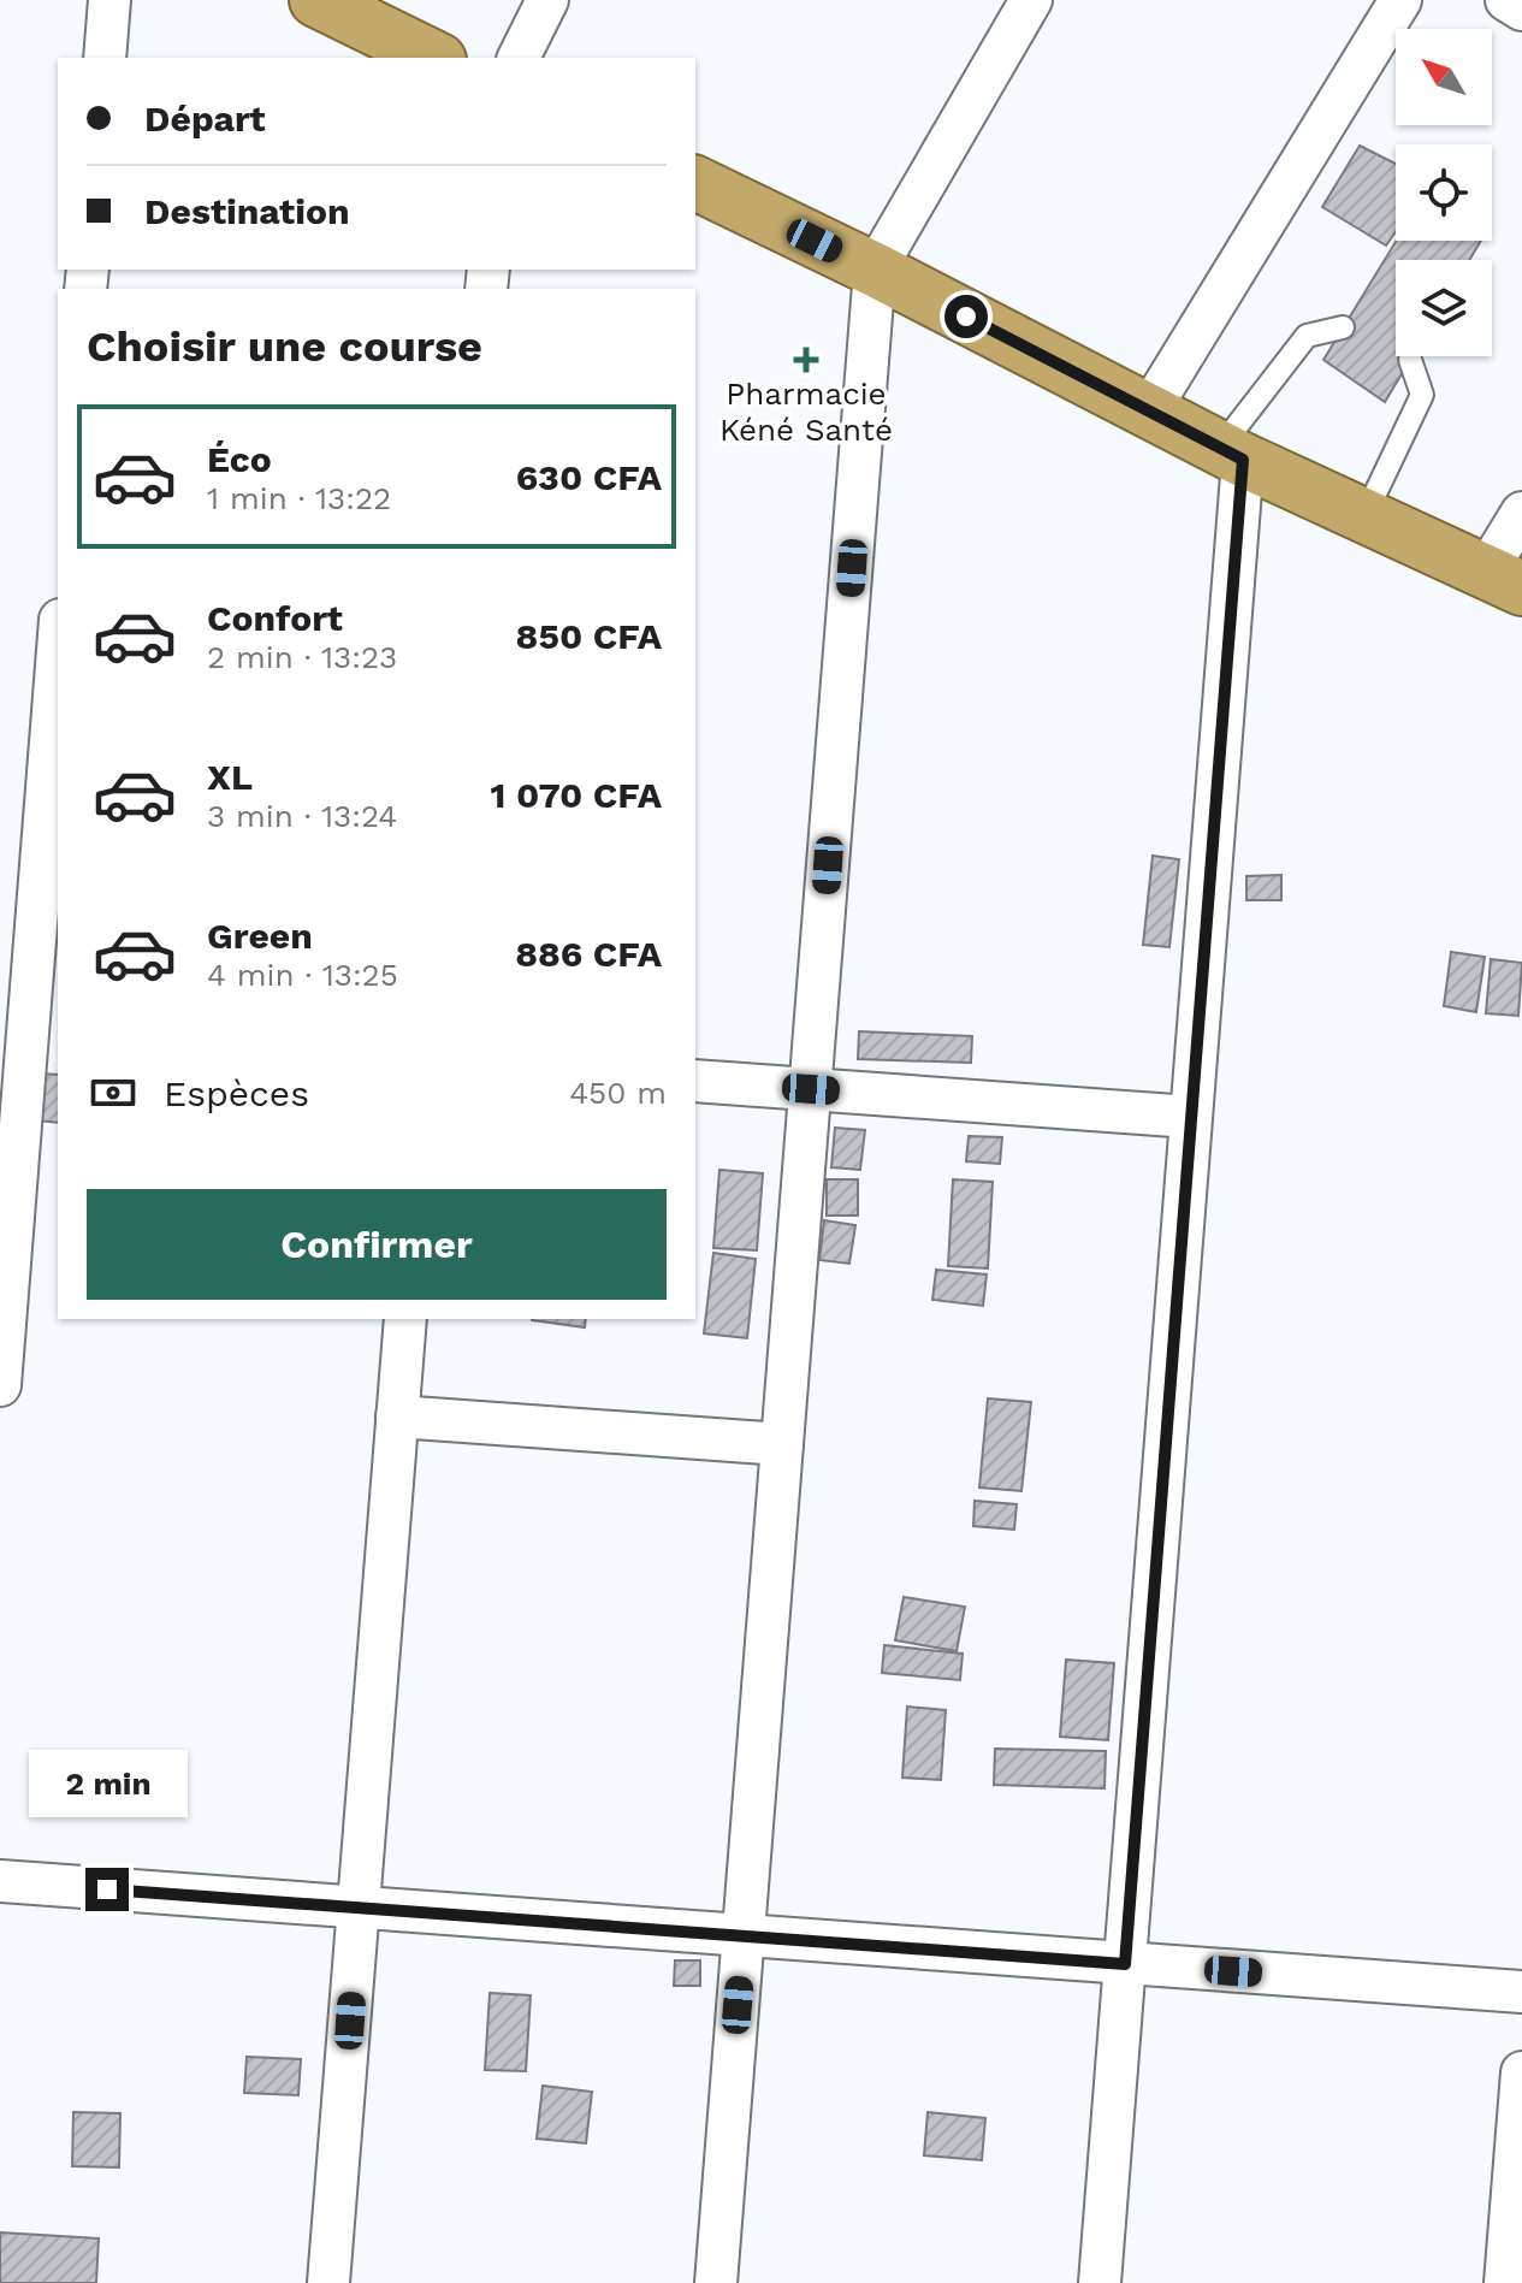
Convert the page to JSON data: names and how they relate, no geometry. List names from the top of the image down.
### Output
{
  "places": {
    "health": ["Pharmacie Kéné Santé"]
  },
  "north": "top left",
  "page": {
    "banner": ["Départ", "Destination"],
    "heading": "Choisir une course",
    "list": [
      {
        "name": "Éco",
        "note": "1 min · 13:22",
        "value": "630 CFA"
      },
      {
        "name": "Confort",
        "note": "2 min · 13:23",
        "value": "850 CFA"
      },
      {
        "name": "XL",
        "note": "3 min · 13:24",
        "value": "1 070 CFA"
      },
      {
        "name": "Green",
        "note": "4 min · 13:25",
        "value": "886 CFA"
      }
    ],
    "pay": ["Espèces", "450 m"],
    "buttons": "Confirmer",
    "bubble": "2 min"
  }
}
